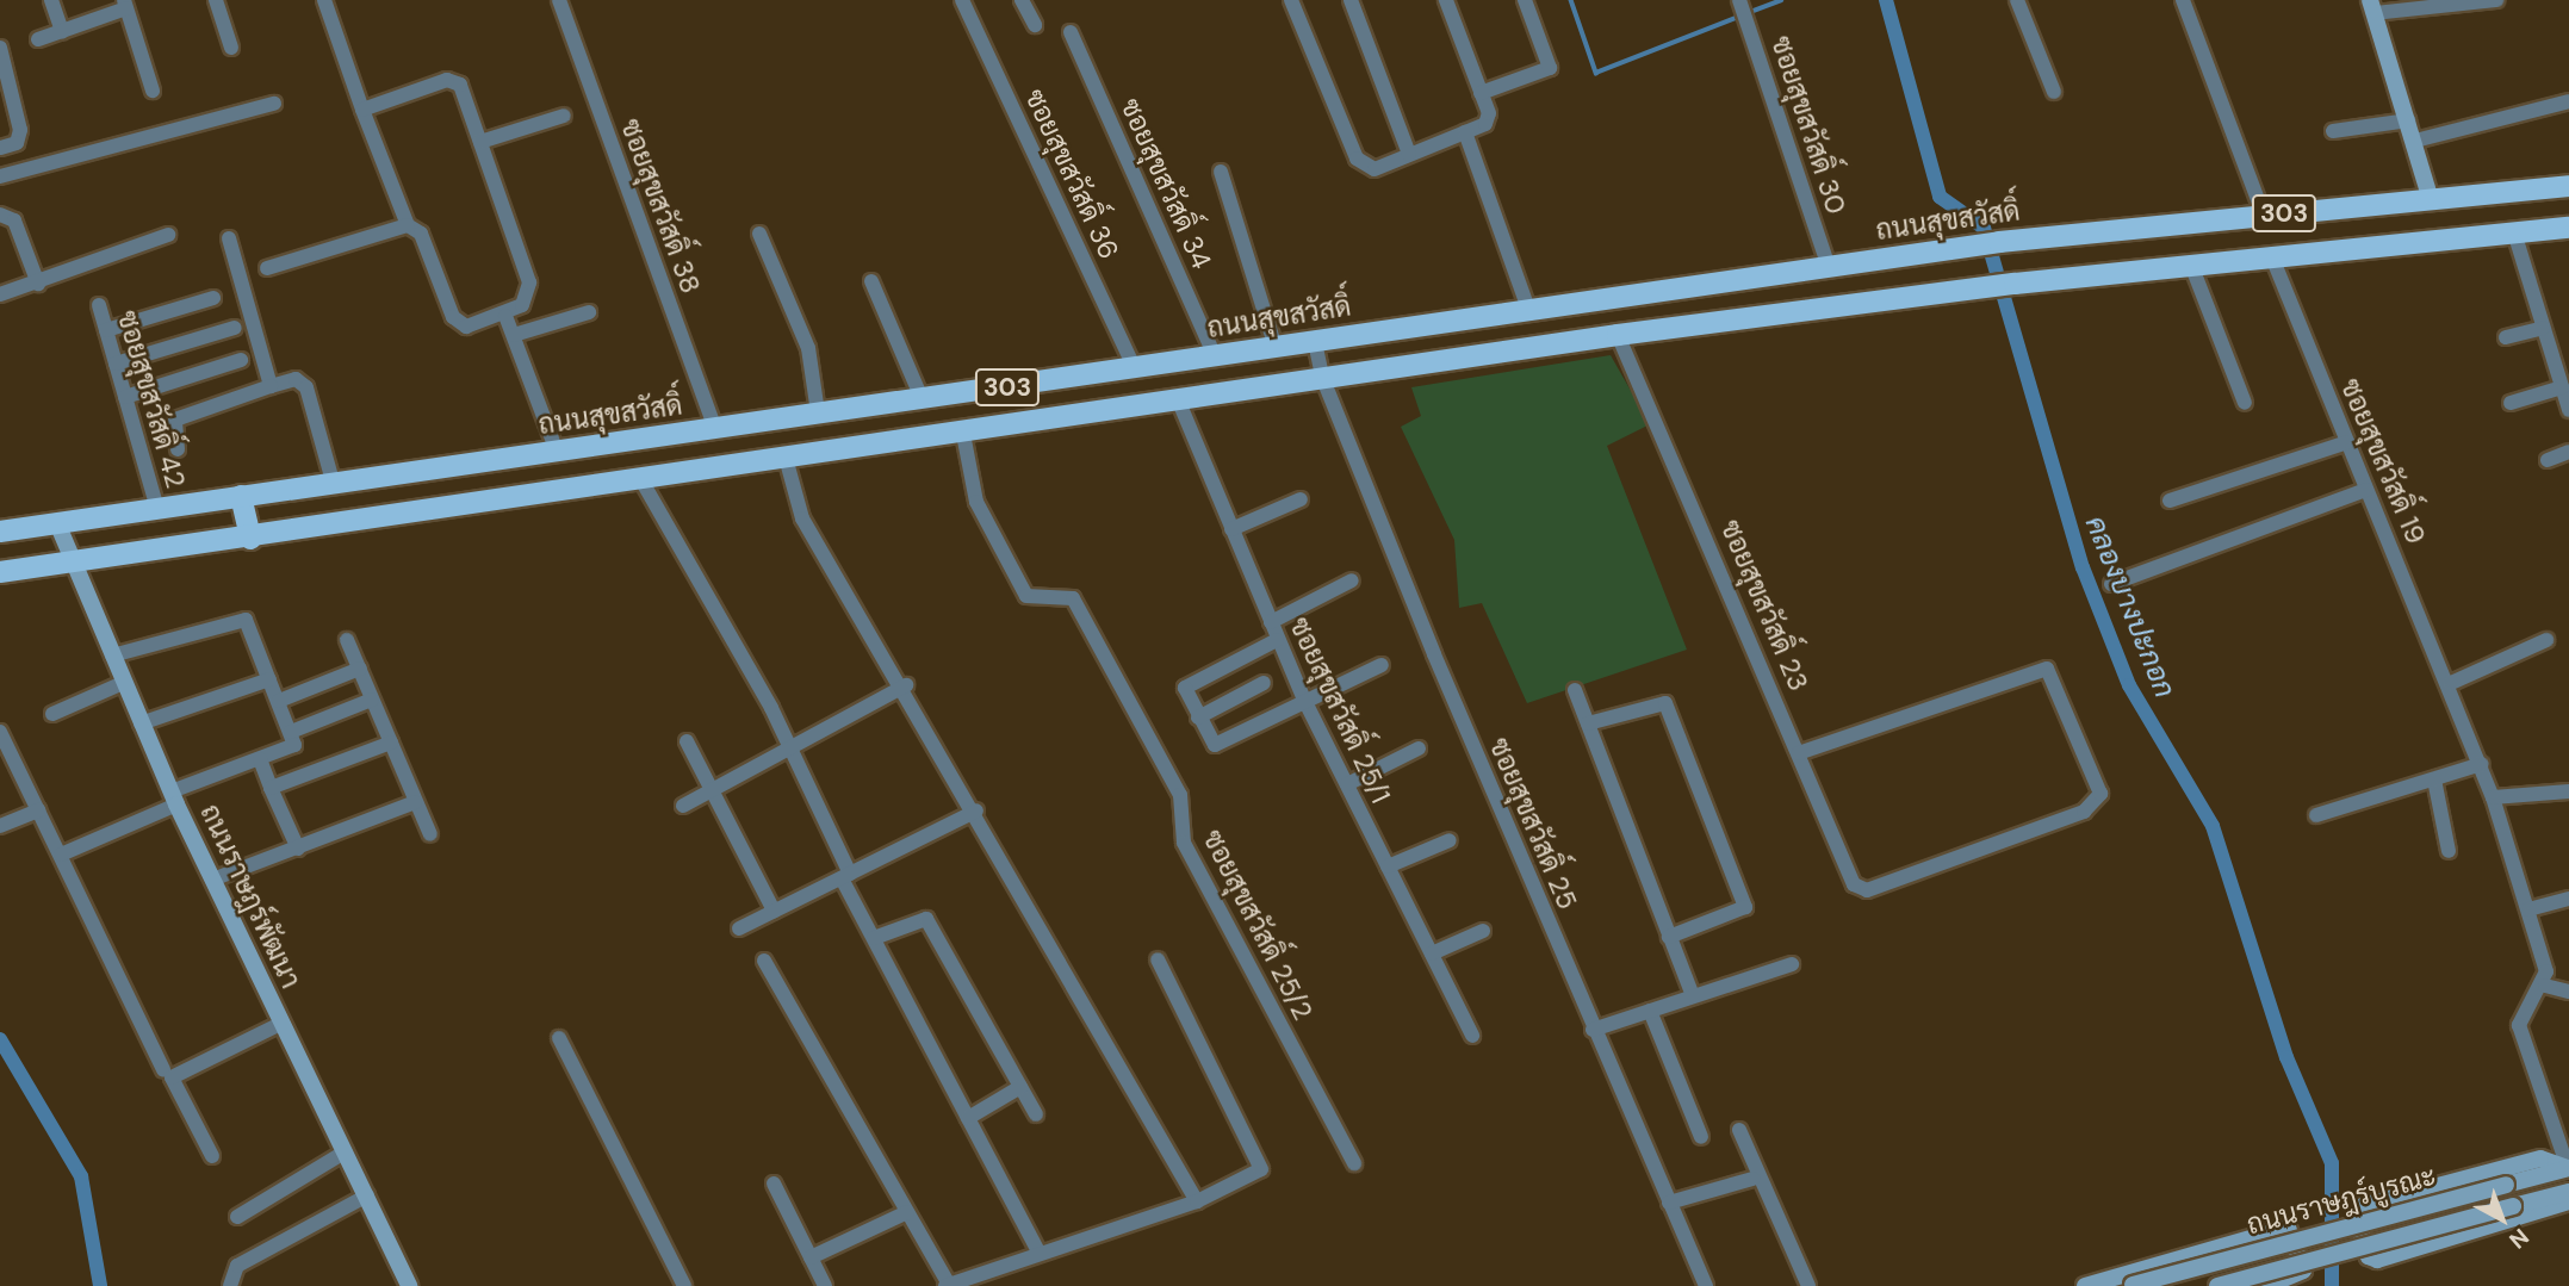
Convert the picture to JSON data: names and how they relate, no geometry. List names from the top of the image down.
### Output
{
  "streets": {
    "main road": [
      "303",
      "ถนนสุขสวัสดิ์",
      "ถนนราษฎร์พัฒนา",
      "ถนนราษฎร์บูรณะ"
    ],
    "street": [
      "ซอยสุขสวัสดิ์ 30",
      "ซอยสุขสวัสดิ์ 36",
      "ซอยสุขสวัสดิ์ 34",
      "ซอยสุขสวัสดิ์ 38",
      "ซอยสุขสวัสดิ์ 42",
      "ซอยสุขสวัสดิ์ 19",
      "ซอยสุขสวัสดิ์ 23",
      "ซอยสุขสวัสดิ์ 25/1",
      "ซอยสุขสวัสดิ์ 25",
      "ซอยสุขสวัสดิ์ 25/2"
    ]
  },
  "crossings": [
    ["ซอยสุขสวัสดิ์ 30", "ถนนสุขสวัสดิ์"],
    ["ซอยสุขสวัสดิ์ 36", "ถนนสุขสวัสดิ์"],
    ["ซอยสุขสวัสดิ์ 34", "ถนนสุขสวัสดิ์"],
    ["ซอยสุขสวัสดิ์ 38", "ถนนสุขสวัสดิ์"],
    ["303", "ซอยสุขสวัสดิ์ 19"],
    ["303", "ซอยสุขสวัสดิ์ 23"],
    ["303", "ซอยสุขสวัสดิ์ 25/1"],
    ["303", "ซอยสุขสวัสดิ์ 25"],
    ["303", "ถนนราษฎร์พัฒนา"],
    ["303", "ซอยสุขสวัสดิ์ 25/2"],
    ["ถนนสุขสวัสดิ์", "ซอยสุขสวัสดิ์ 42"],
    ["ถนนสุขสวัสดิ์", "ซอยสุขสวัสดิ์ 25"],
    ["ถนนสุขสวัสดิ์", "ถนนราษฎร์พัฒนา"]
  ],
  "water": ["คลองบางปะกอก"],
  "north": "bottom right"
}
